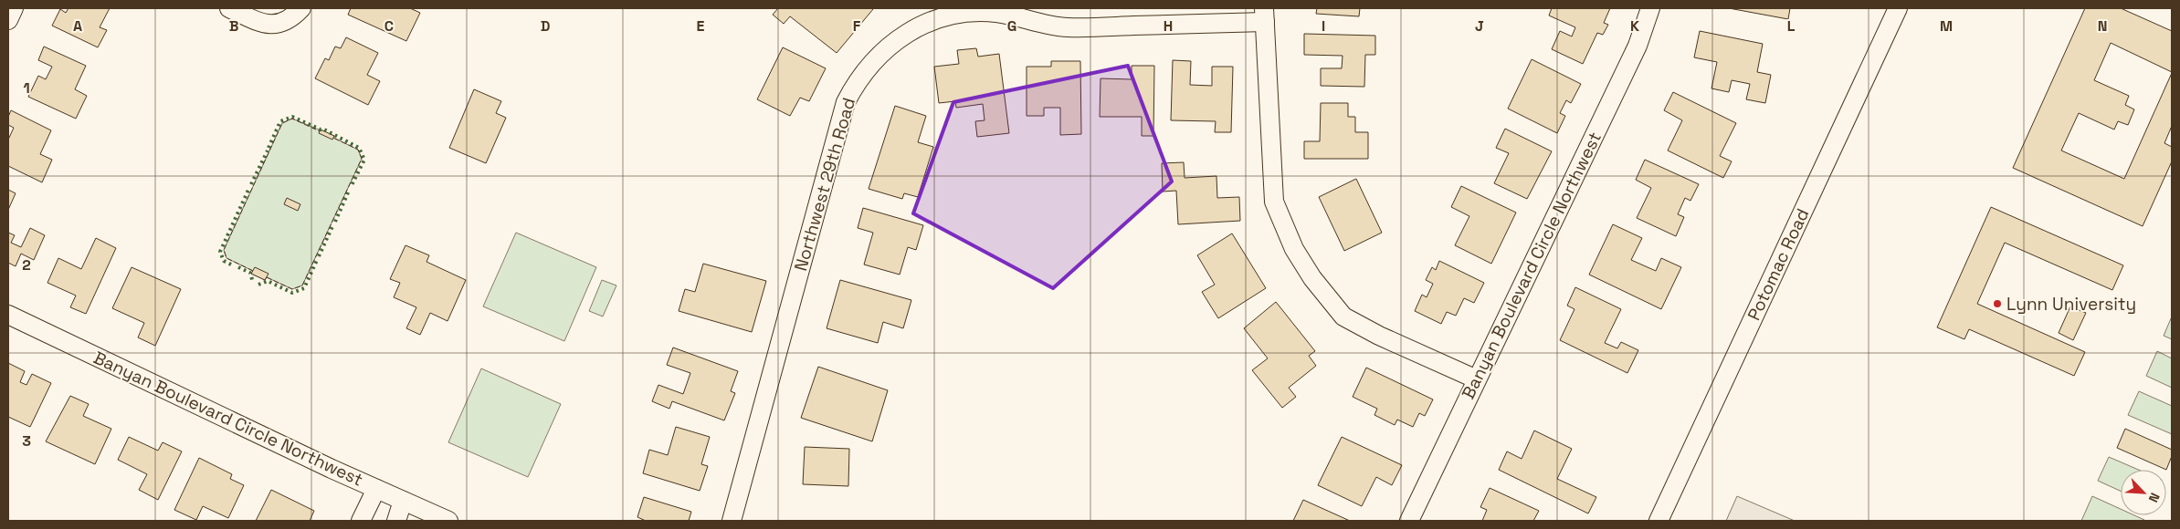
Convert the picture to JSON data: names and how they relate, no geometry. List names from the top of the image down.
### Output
{
  "streets": {
    "street": ["Northwest 29th Road", "Potomac Road", "Banyan Boulevard Circle Northwest"]
  },
  "places": ["Lynn University"],
  "north": "bottom right",
  "grid": {
    "columns": [
      "A",
      "B",
      "C",
      "D",
      "E",
      "F",
      "G",
      "H",
      "I",
      "J",
      "K",
      "L",
      "M",
      "N"
    ],
    "rows": ["1", "2", "3"]
  }
}
